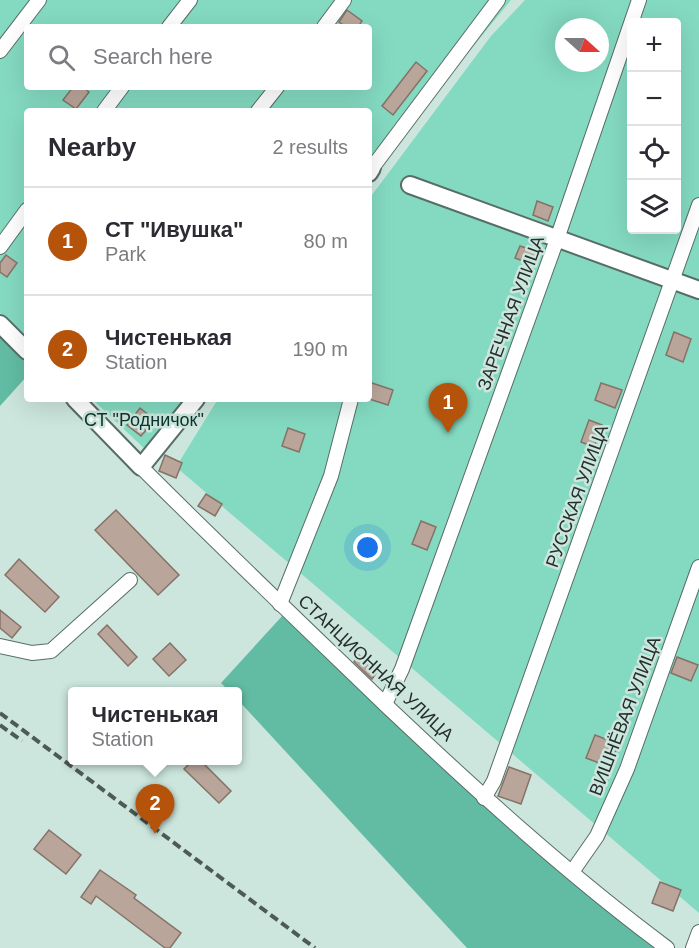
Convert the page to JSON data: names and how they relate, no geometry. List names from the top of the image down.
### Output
{
  "streets": {
    "street": [
      "ЗАРЕЧНАЯ УЛИЦА",
      "РУССКАЯ УЛИЦА",
      "СТАНЦИОННАЯ УЛИЦА",
      "ВИШНЁВАЯ УЛИЦА"
    ]
  },
  "crossings": [
    ["ЗАРЕЧНАЯ УЛИЦА", "СТАНЦИОННАЯ УЛИЦА"],
    ["РУССКАЯ УЛИЦА", "СТАНЦИОННАЯ УЛИЦА"],
    ["СТАНЦИОННАЯ УЛИЦА", "ВИШНЁВАЯ УЛИЦА"]
  ],
  "parks": ["СТ \"Родничок\""],
  "north": "right",
  "page": {
    "map_buttons": ["+", "−"],
    "search": "Search here",
    "heading": ["Nearby", "2 results"],
    "list": [
      {
        "mark": "1",
        "name": "СТ \"Ивушка\"",
        "note": "Park",
        "value": "80 m"
      },
      {
        "mark": "2",
        "name": "Чистенькая",
        "note": "Station",
        "value": "190 m"
      }
    ],
    "pins": ["1", "2"],
    "popup": ["Чистенькая", "Station"]
  }
}
